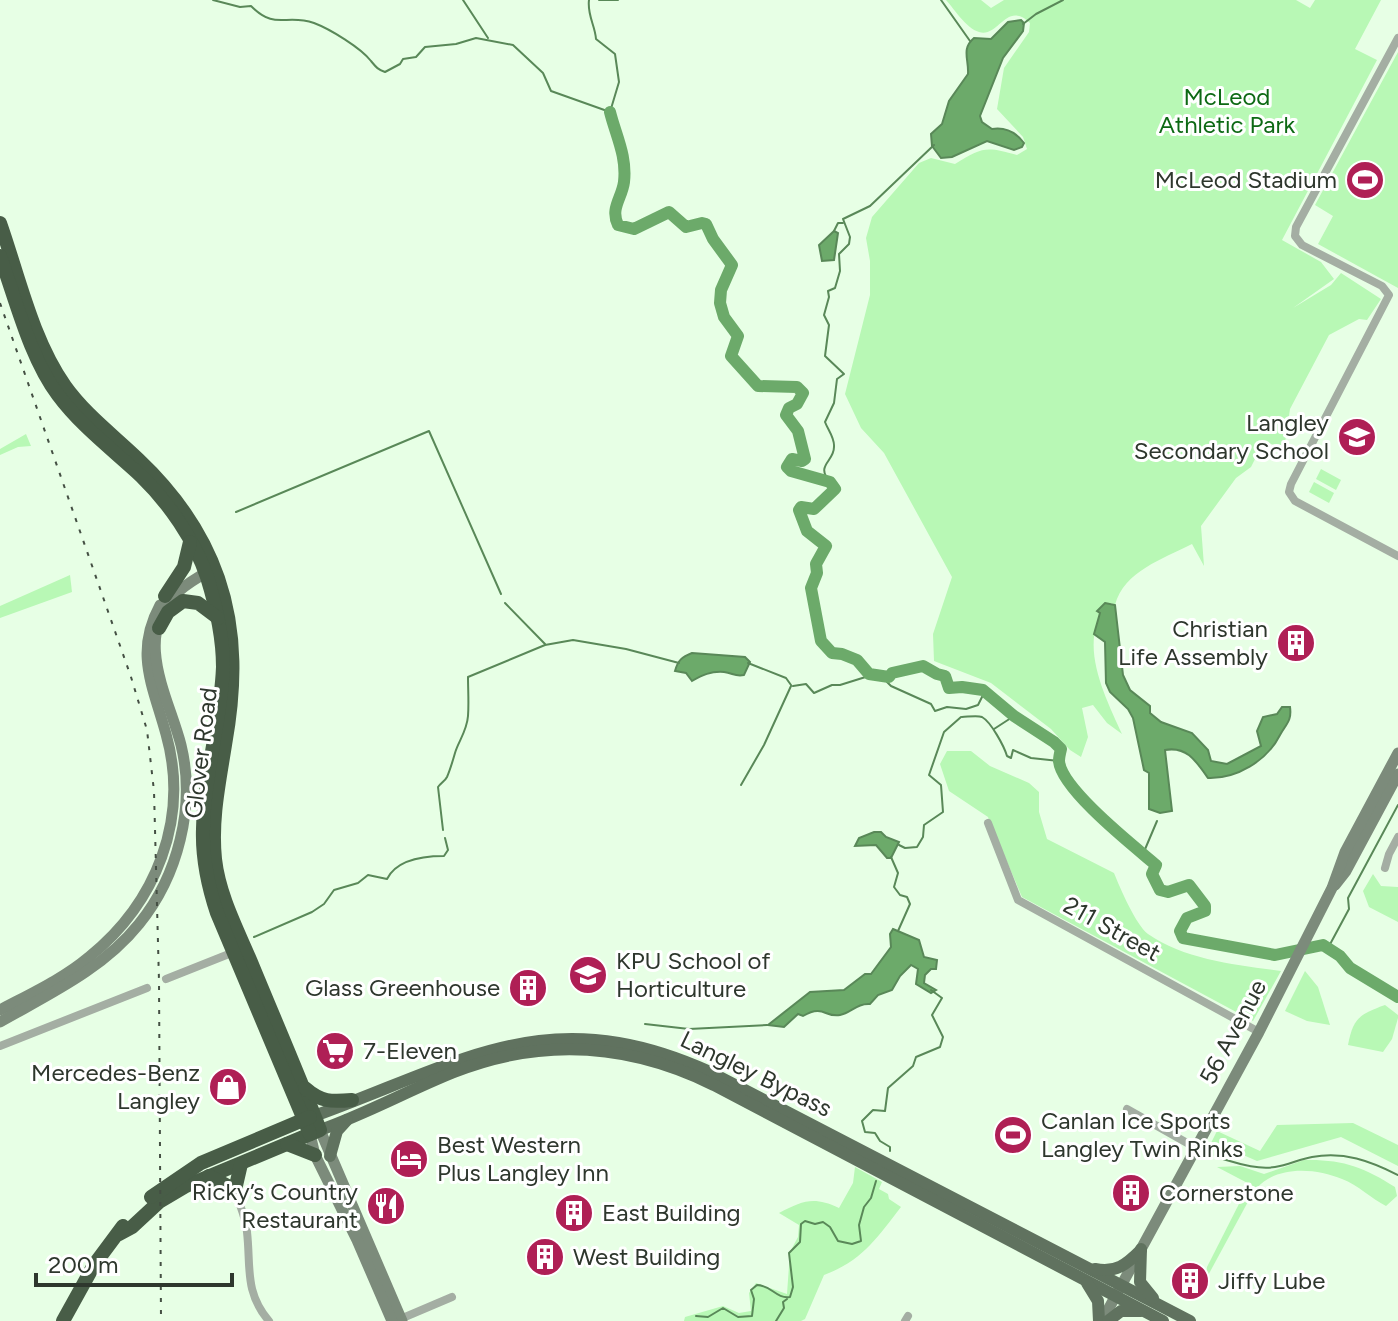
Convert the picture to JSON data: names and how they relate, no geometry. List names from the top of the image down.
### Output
{
  "streets": {
    "highway": ["Glover Road", "Langley Bypass"],
    "main road": ["56 Avenue"],
    "street": ["211 Street"]
  },
  "crossings": [
    ["Glover Road", "Langley Bypass"],
    ["211 Street", "56 Avenue"],
    ["56 Avenue", "Langley Bypass"]
  ],
  "parks": ["McLeod Athletic Park"],
  "places": {
    "sports": ["McLeod Stadium", "Canlan Ice Sports Langley Twin Rinks"],
    "school or university": ["Langley Secondary School", "KPU School of Horticulture"],
    "building": [
      "Christian Life Assembly",
      "Glass Greenhouse",
      "Cornerstone",
      "East Building",
      "West Building",
      "Jiffy Lube"
    ],
    "supermarket": ["7-Eleven"],
    "shop": ["Mercedes-Benz Langley"],
    "hotel": ["Best Western Plus Langley Inn"],
    "restaurant": ["Ricky’s Country Restaurant"]
  },
  "scale_bar": "200 m"
}
